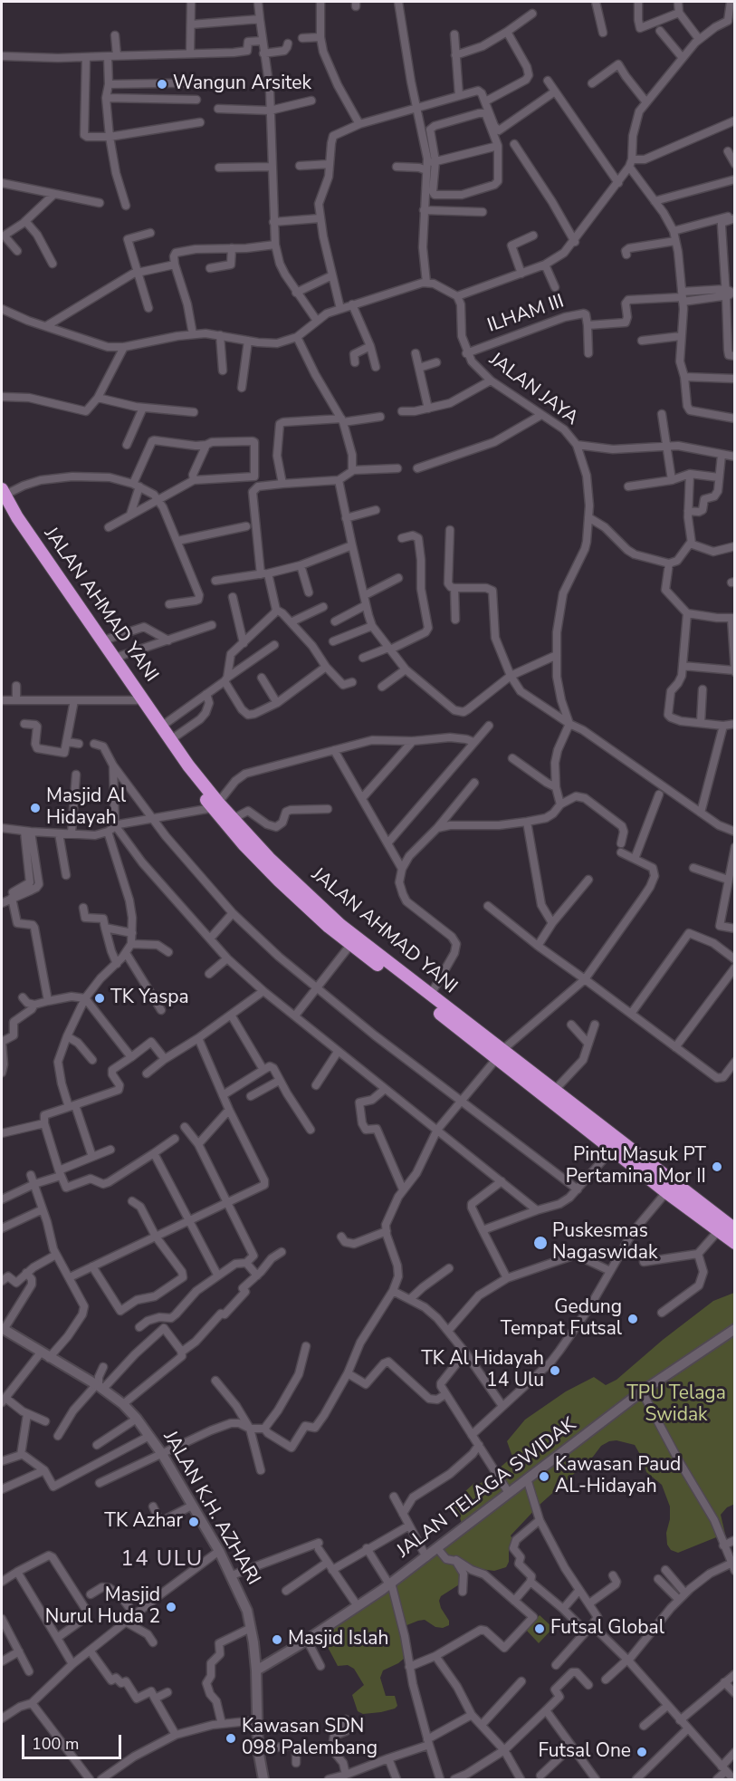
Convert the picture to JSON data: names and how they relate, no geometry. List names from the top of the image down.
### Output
{
  "streets": {
    "highway": ["JALAN AHMAD YANI"],
    "street": [
      "ILHAM III",
      "JALAN JAYA",
      "JALAN TELAGA SWIDAK",
      "JALAN K.H. AZHARI"
    ]
  },
  "crossings": [
    ["ILHAM III", "JALAN JAYA"],
    ["JALAN TELAGA SWIDAK", "JALAN K.H. AZHARI"]
  ],
  "districts": ["14 ULU"],
  "parks": ["TPU Telaga Swidak"],
  "places": [
    "Wangun Arsitek",
    "Masjid Al Hidayah",
    "TK Yaspa",
    "Pintu Masuk PT Pertamina Mor II",
    "Puskesmas Nagaswidak",
    "Gedung Tempat Futsal",
    "TK Al Hidayah 14 Ulu",
    "Kawasan Paud AL-Hidayah",
    "TK Azhar",
    "Masjid Nurul Huda 2",
    "Futsal Global",
    "Masjid Islah",
    "Kawasan SDN 098 Palembang",
    "Futsal One"
  ],
  "scale_bar": "100 m"
}
